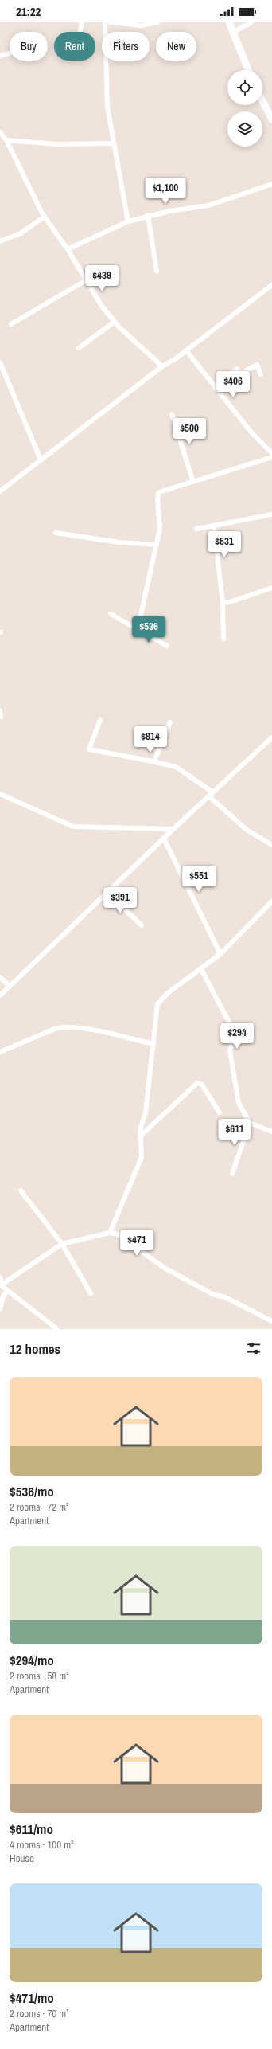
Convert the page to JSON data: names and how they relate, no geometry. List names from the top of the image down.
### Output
{
  "page": {
    "status": "21:22",
    "chip": [
      "Buy",
      "Rent",
      "Filters",
      "New"
    ],
    "price": [
      "$1,100",
      "$439",
      "$406",
      "$500",
      "$531",
      "$536",
      "$814",
      "$551",
      "$391",
      "$294",
      "$611",
      "$471"
    ],
    "heading": "12 homes",
    "list": [
      {
        "name": "$536/mo",
        "note": "2 rooms · 72 m² · Apartment"
      },
      {
        "name": "$294/mo",
        "note": "2 rooms · 58 m² · Apartment"
      },
      {
        "name": "$611/mo",
        "note": "4 rooms · 100 m² · House"
      },
      {
        "name": "$471/mo",
        "note": "2 rooms · 70 m² · Apartment"
      }
    ]
  }
}
